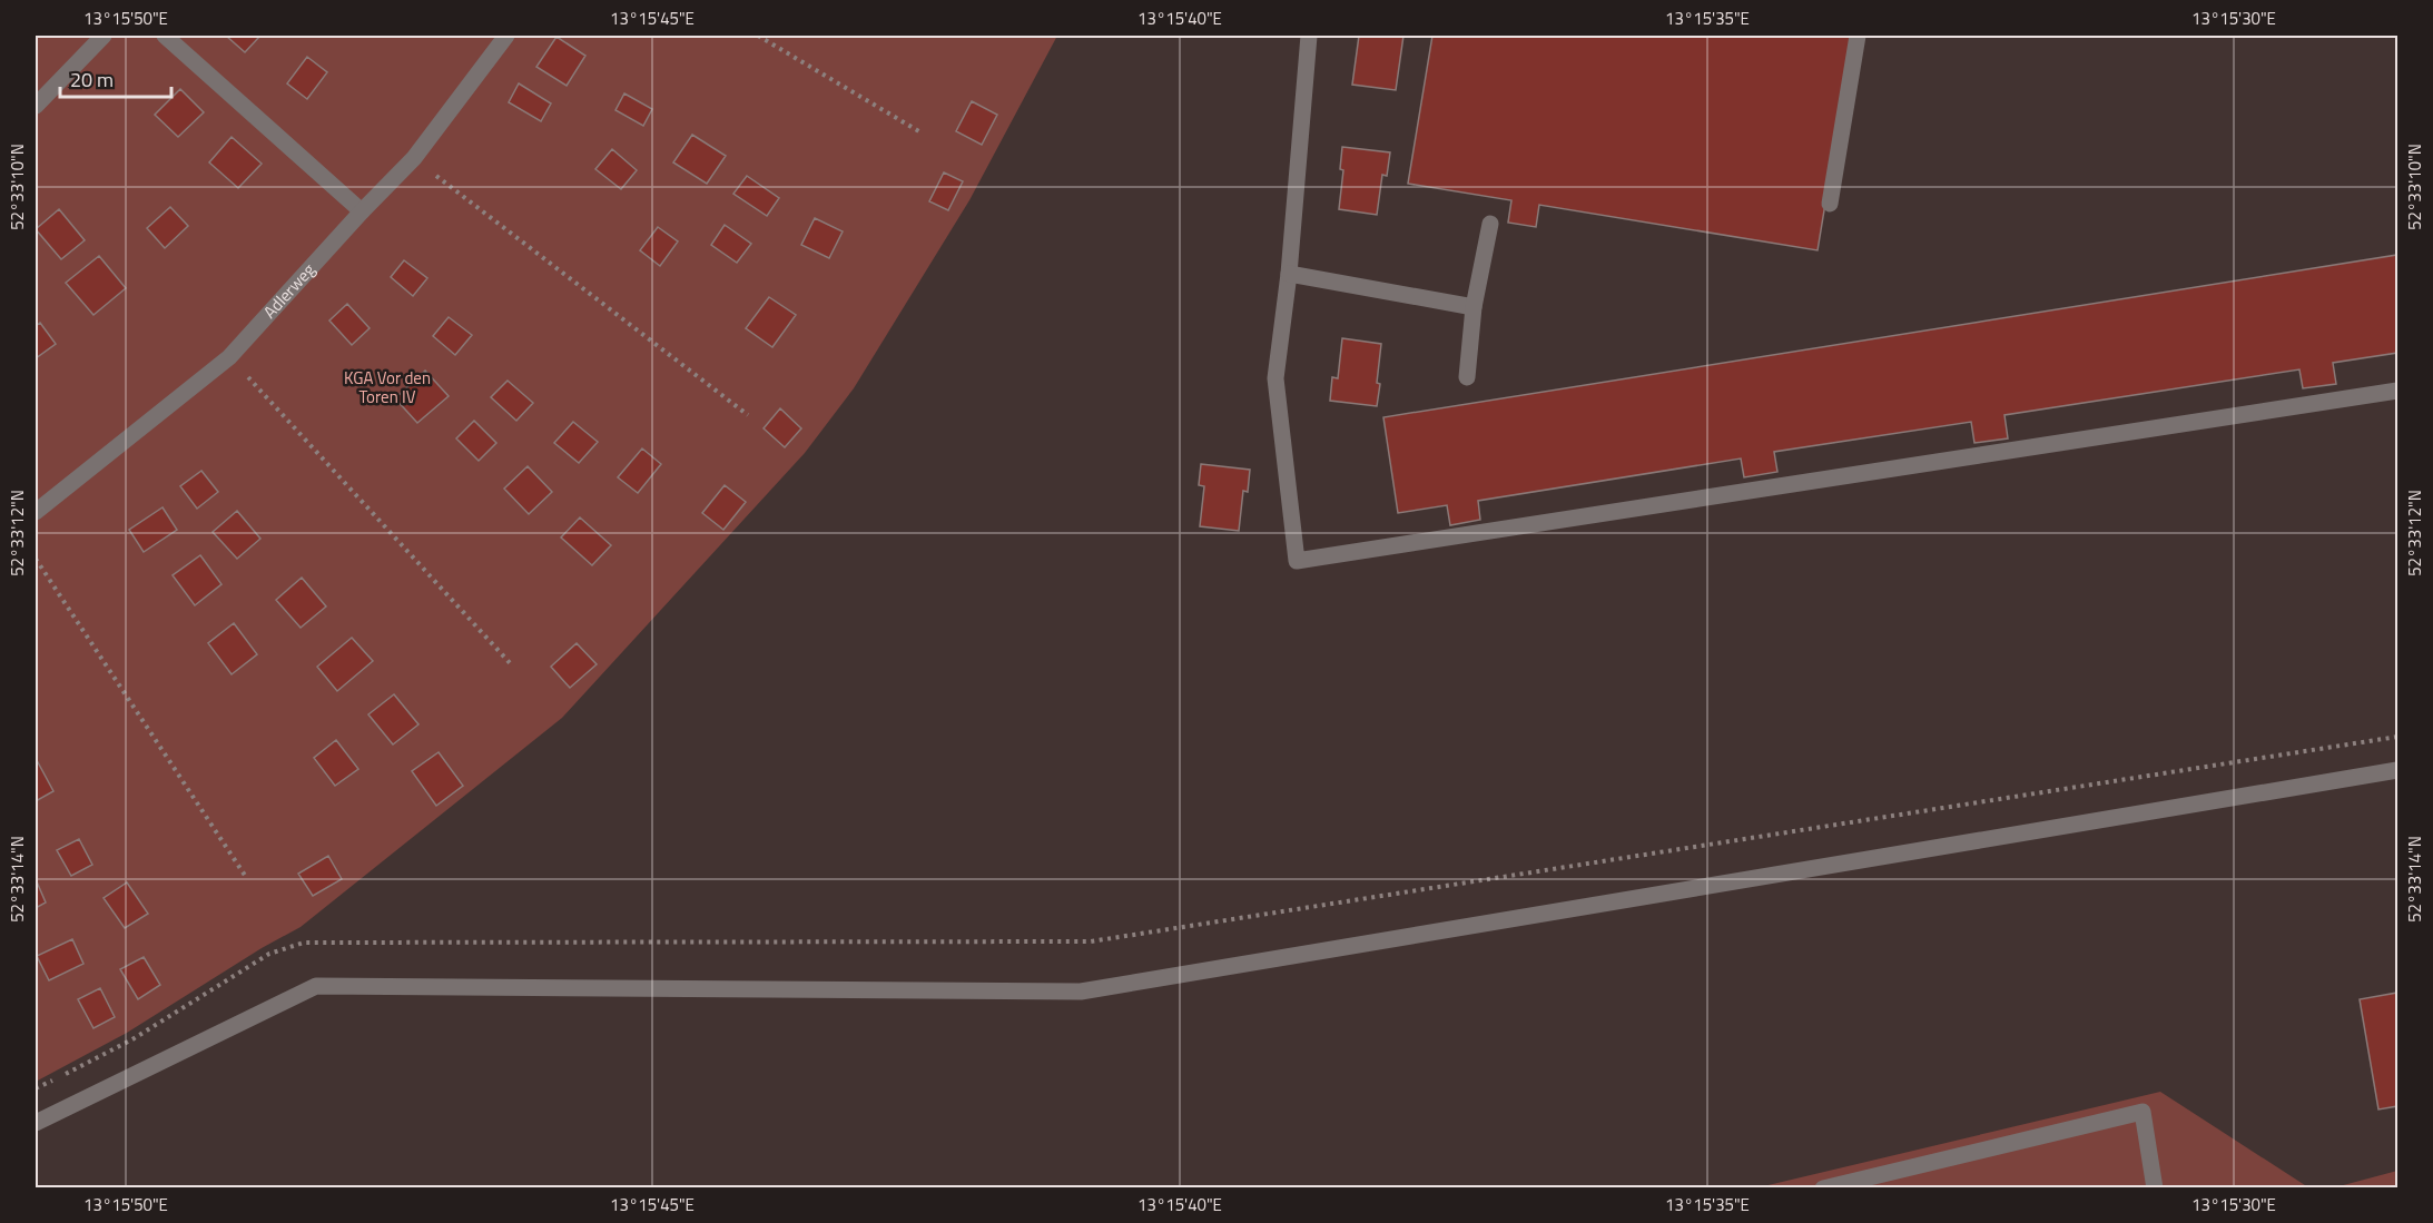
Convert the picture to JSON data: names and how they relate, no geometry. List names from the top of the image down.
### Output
{
  "streets": {
    "lane": ["Adlerweg"]
  },
  "parks": ["KGA Vor den Toren IV"],
  "scale_bar": "20 m",
  "coordinates": [
    "13°15'50\"E",
    "13°15'45\"E",
    "13°15'40\"E",
    "13°15'35\"E",
    "13°15'30\"E",
    "52°33'10\"N",
    "52°33'12\"N",
    "52°33'14\"N"
  ]
}
